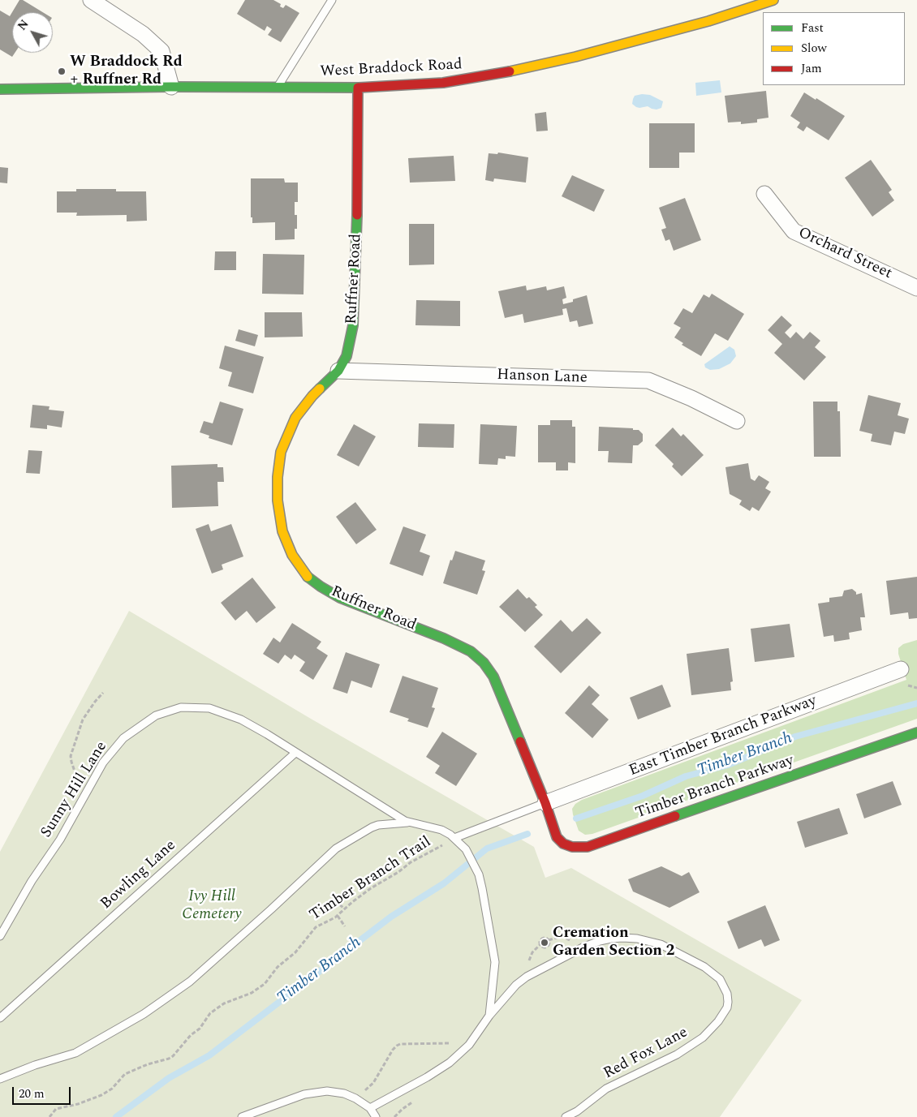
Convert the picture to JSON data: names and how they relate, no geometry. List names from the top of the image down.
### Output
{
  "streets": {
    "street": [
      "West Braddock Road",
      "Orchard Street",
      "Ruffner Road",
      "Hanson Lane",
      "East Timber Branch Parkway",
      "Timber Branch Parkway"
    ],
    "lane": ["Sunny Hill Lane", "Bowling Lane", "Red Fox Lane"],
    "path": ["Timber Branch Trail"]
  },
  "crossings": [
    ["West Braddock Road", "Ruffner Road"],
    ["Ruffner Road", "Hanson Lane"],
    ["Ruffner Road", "East Timber Branch Parkway"],
    ["Ruffner Road", "Timber Branch Parkway"],
    ["East Timber Branch Parkway", "Timber Branch Parkway"],
    ["Sunny Hill Lane", "Bowling Lane"]
  ],
  "water": ["Timber Branch"],
  "parks": ["Ivy Hill Cemetery"],
  "places": ["W Braddock Rd + Ruffner Rd", "Cremation Garden Section 2"],
  "legend": ["Fast", "Slow", "Jam"],
  "scale_bar": "20 m",
  "north": "top left"
}
